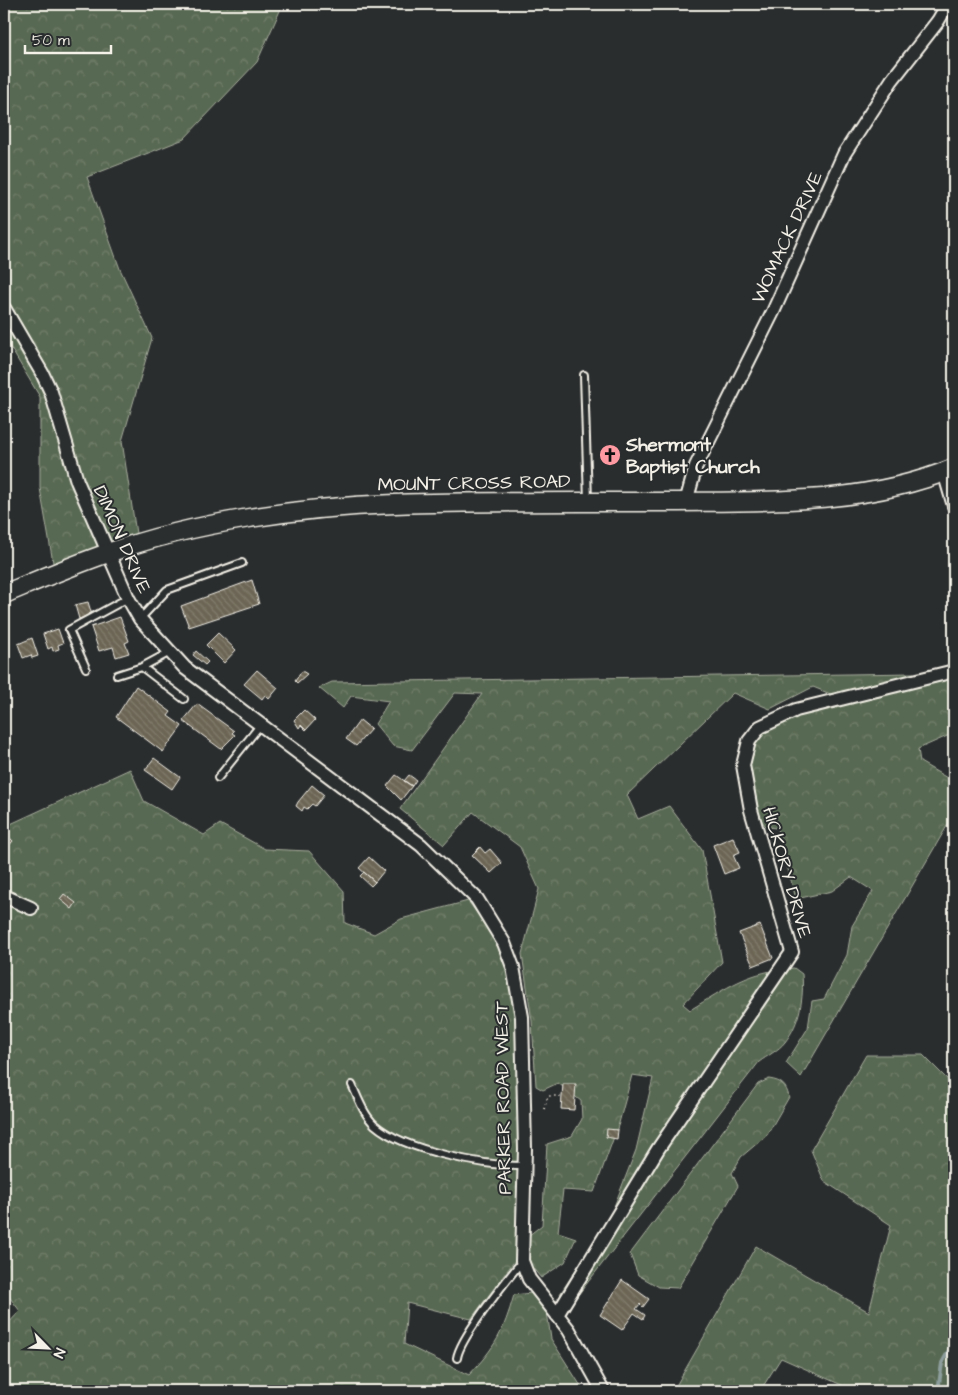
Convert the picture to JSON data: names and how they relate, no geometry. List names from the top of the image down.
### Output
{
  "streets": {
    "main road": ["MOUNT CROSS ROAD"],
    "street": [
      "WOMACK DRIVE",
      "DIMON DRIVE",
      "HICKORY DRIVE",
      "PARKER ROAD WEST"
    ]
  },
  "crossings": [
    ["WOMACK DRIVE", "MOUNT CROSS ROAD"],
    ["MOUNT CROSS ROAD", "DIMON DRIVE"],
    ["DIMON DRIVE", "PARKER ROAD WEST"],
    ["HICKORY DRIVE", "PARKER ROAD WEST"]
  ],
  "places": {
    "church": ["Shermont Baptist Church"]
  },
  "scale_bar": "50 m",
  "north": "bottom right"
}
